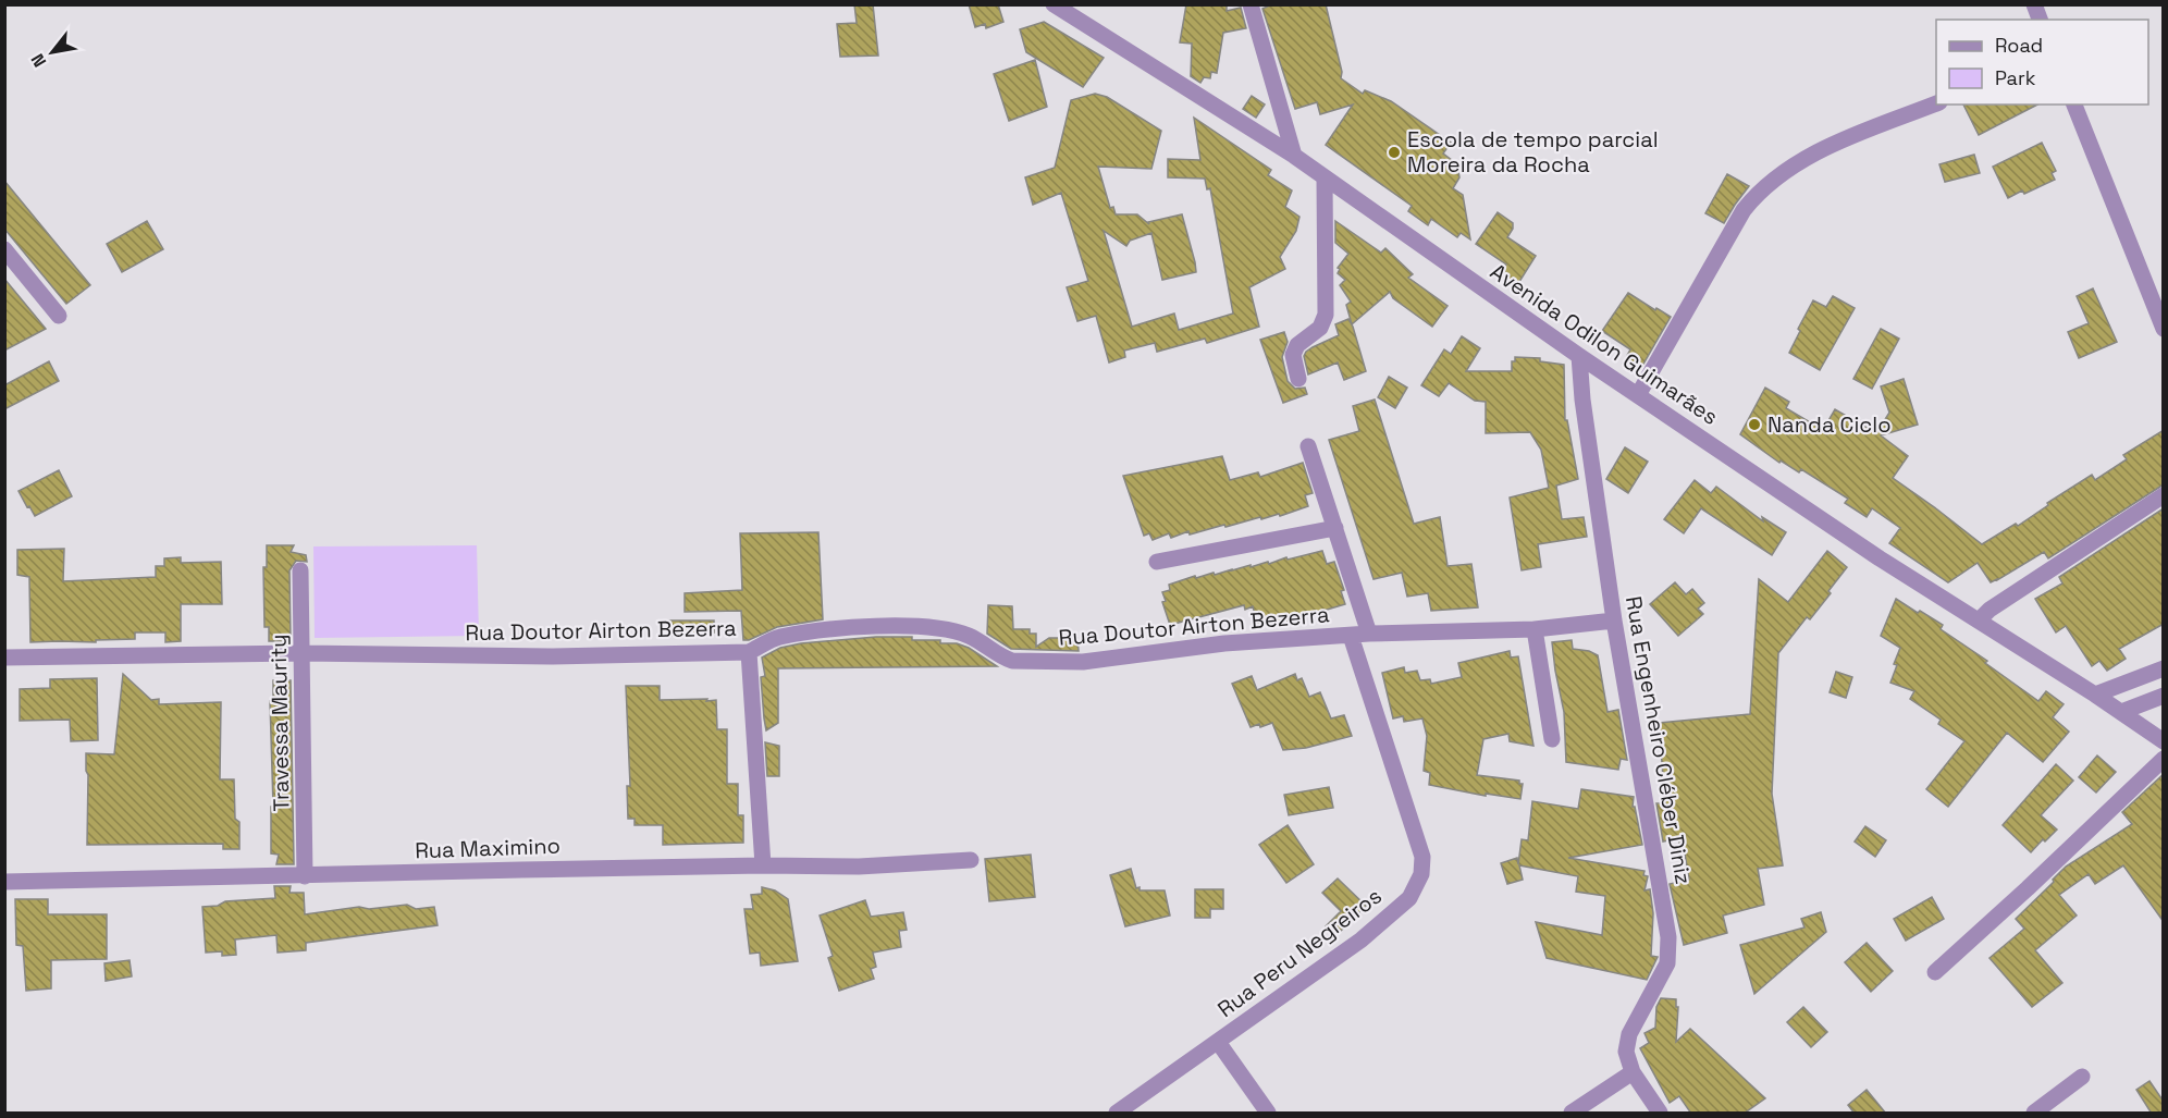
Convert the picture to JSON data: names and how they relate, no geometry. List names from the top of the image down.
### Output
{
  "streets": {
    "street": [
      "Avenida Odilon Guimarães",
      "Rua Doutor Airton Bezerra",
      "Travessa Maurity",
      "Rua Engenheiro Cléber Diniz",
      "Rua Maximino",
      "Rua Peru Negreiros"
    ]
  },
  "crossings": [
    ["Avenida Odilon Guimarães", "Rua Engenheiro Cléber Diniz"],
    ["Rua Doutor Airton Bezerra", "Travessa Maurity"],
    ["Rua Doutor Airton Bezerra", "Rua Engenheiro Cléber Diniz"],
    ["Rua Doutor Airton Bezerra", "Rua Peru Negreiros"],
    ["Travessa Maurity", "Rua Maximino"]
  ],
  "places": ["Escola de tempo parcial Moreira da Rocha", "Nanda Ciclo"],
  "legend": ["Road", "Park"],
  "north": "bottom left"
}
